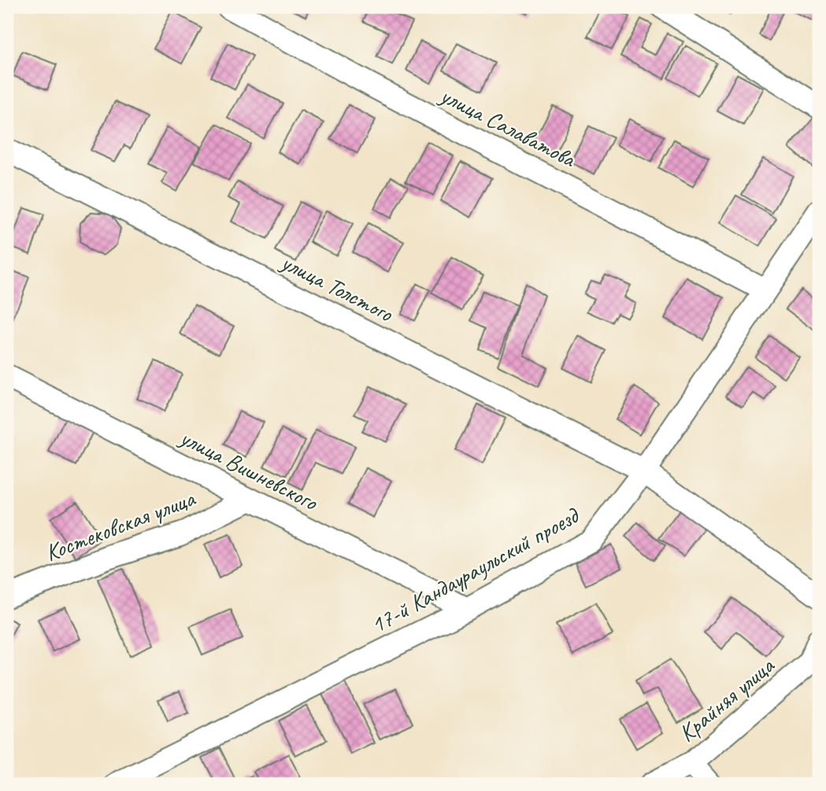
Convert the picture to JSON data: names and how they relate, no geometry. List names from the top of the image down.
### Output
{
  "streets": {
    "street": [
      "улица Салаватова",
      "улица Толстого",
      "улица Вишневского",
      "Костековская улица",
      "17-й Кандаураульский проезд",
      "Крайняя улица"
    ]
  },
  "crossings": [
    ["улица Салаватова", "17-й Кандаураульский проезд"],
    ["улица Толстого", "17-й Кандаураульский проезд"],
    ["улица Вишневского", "Костековская улица"],
    ["улица Вишневского", "17-й Кандаураульский проезд"]
  ]
}
